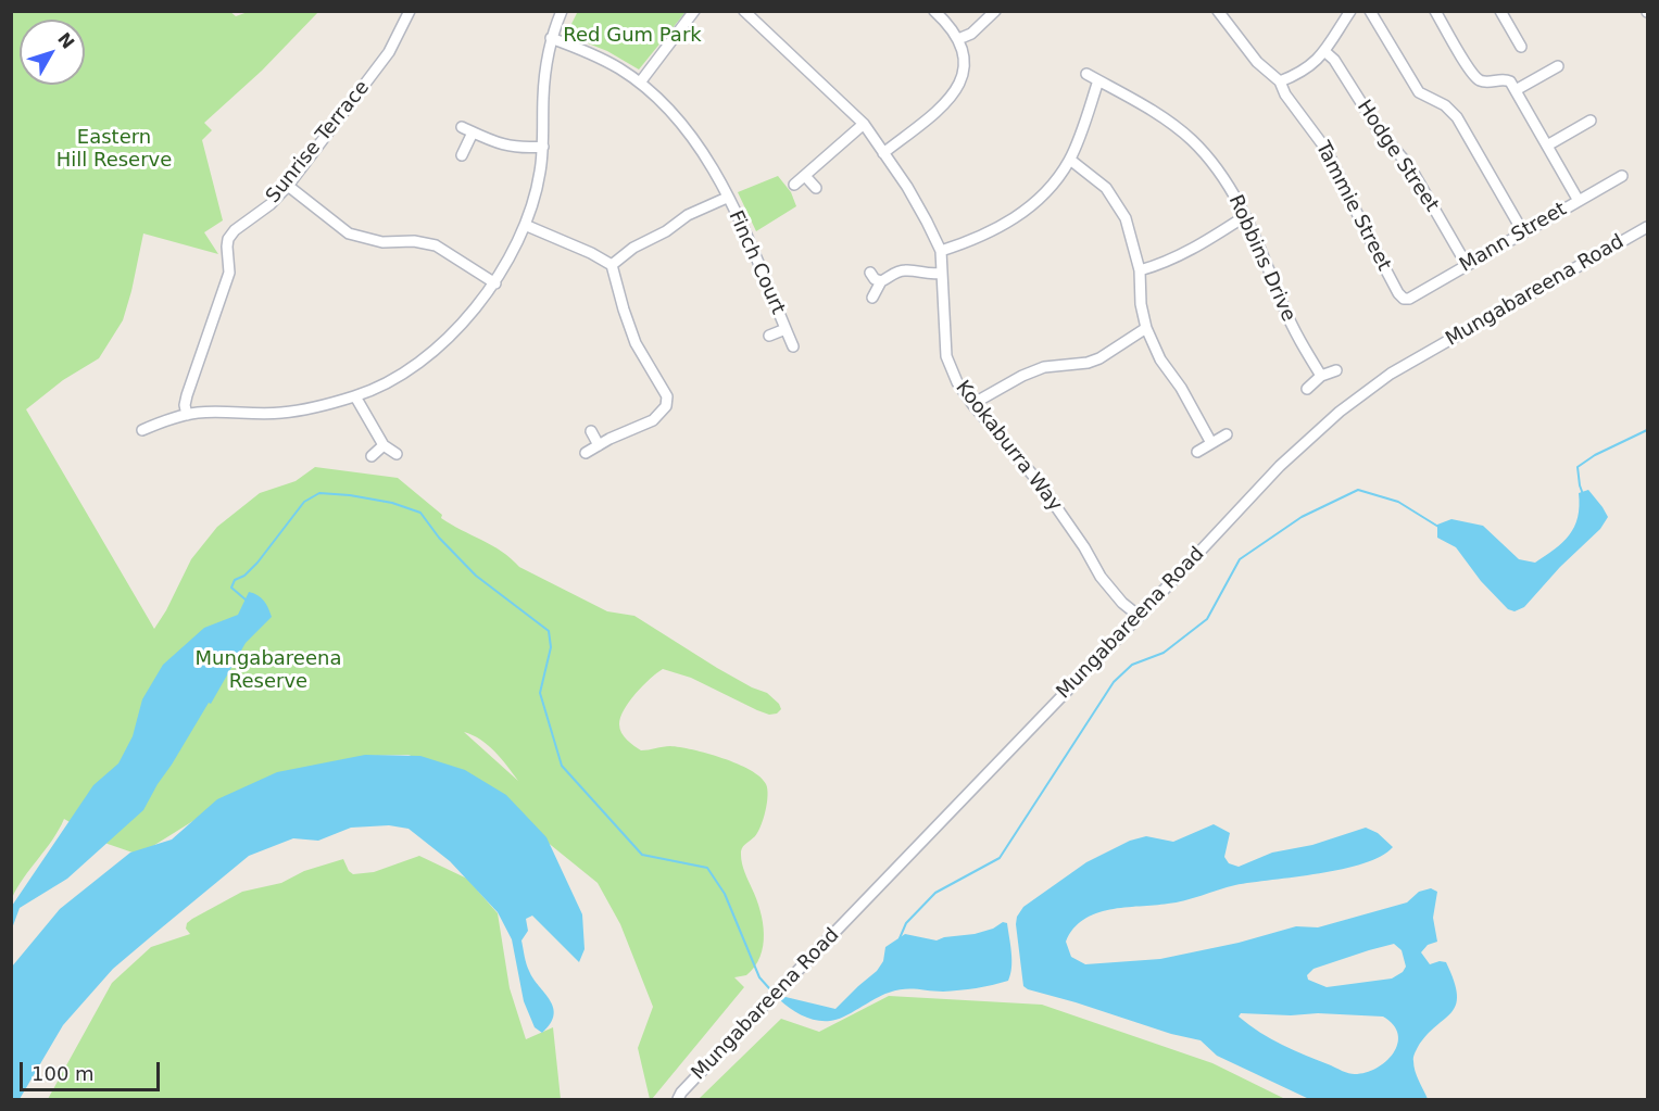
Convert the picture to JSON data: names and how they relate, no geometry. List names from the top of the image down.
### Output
{
  "streets": {
    "street": [
      "Sunrise Terrace",
      "Hodge Street",
      "Tammie Street",
      "Mann Street",
      "Robbins Drive",
      "Finch Court",
      "Mungabareena Road",
      "Kookaburra Way"
    ]
  },
  "crossings": [
    ["Hodge Street", "Mann Street"],
    ["Tammie Street", "Mann Street"],
    ["Mungabareena Road", "Kookaburra Way"]
  ],
  "parks": ["Red Gum Park", "Eastern Hill Reserve", "Mungabareena Reserve"],
  "scale_bar": "100 m",
  "north": "top right"
}
